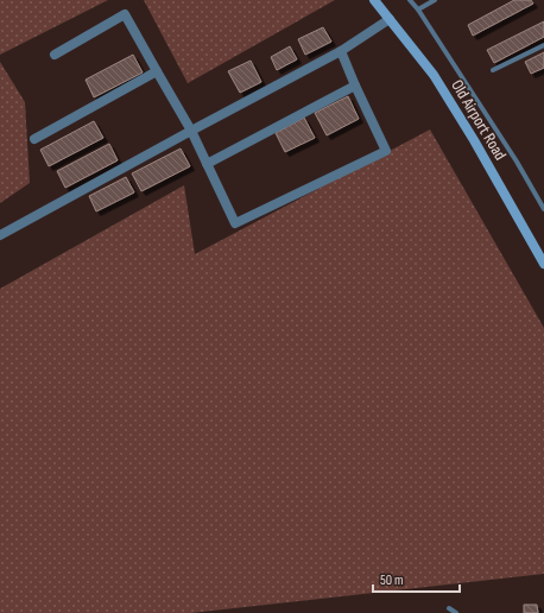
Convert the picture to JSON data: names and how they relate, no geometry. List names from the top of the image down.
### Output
{
  "streets": {
    "main road": ["Old Airport Road"]
  },
  "scale_bar": "50 m"
}
